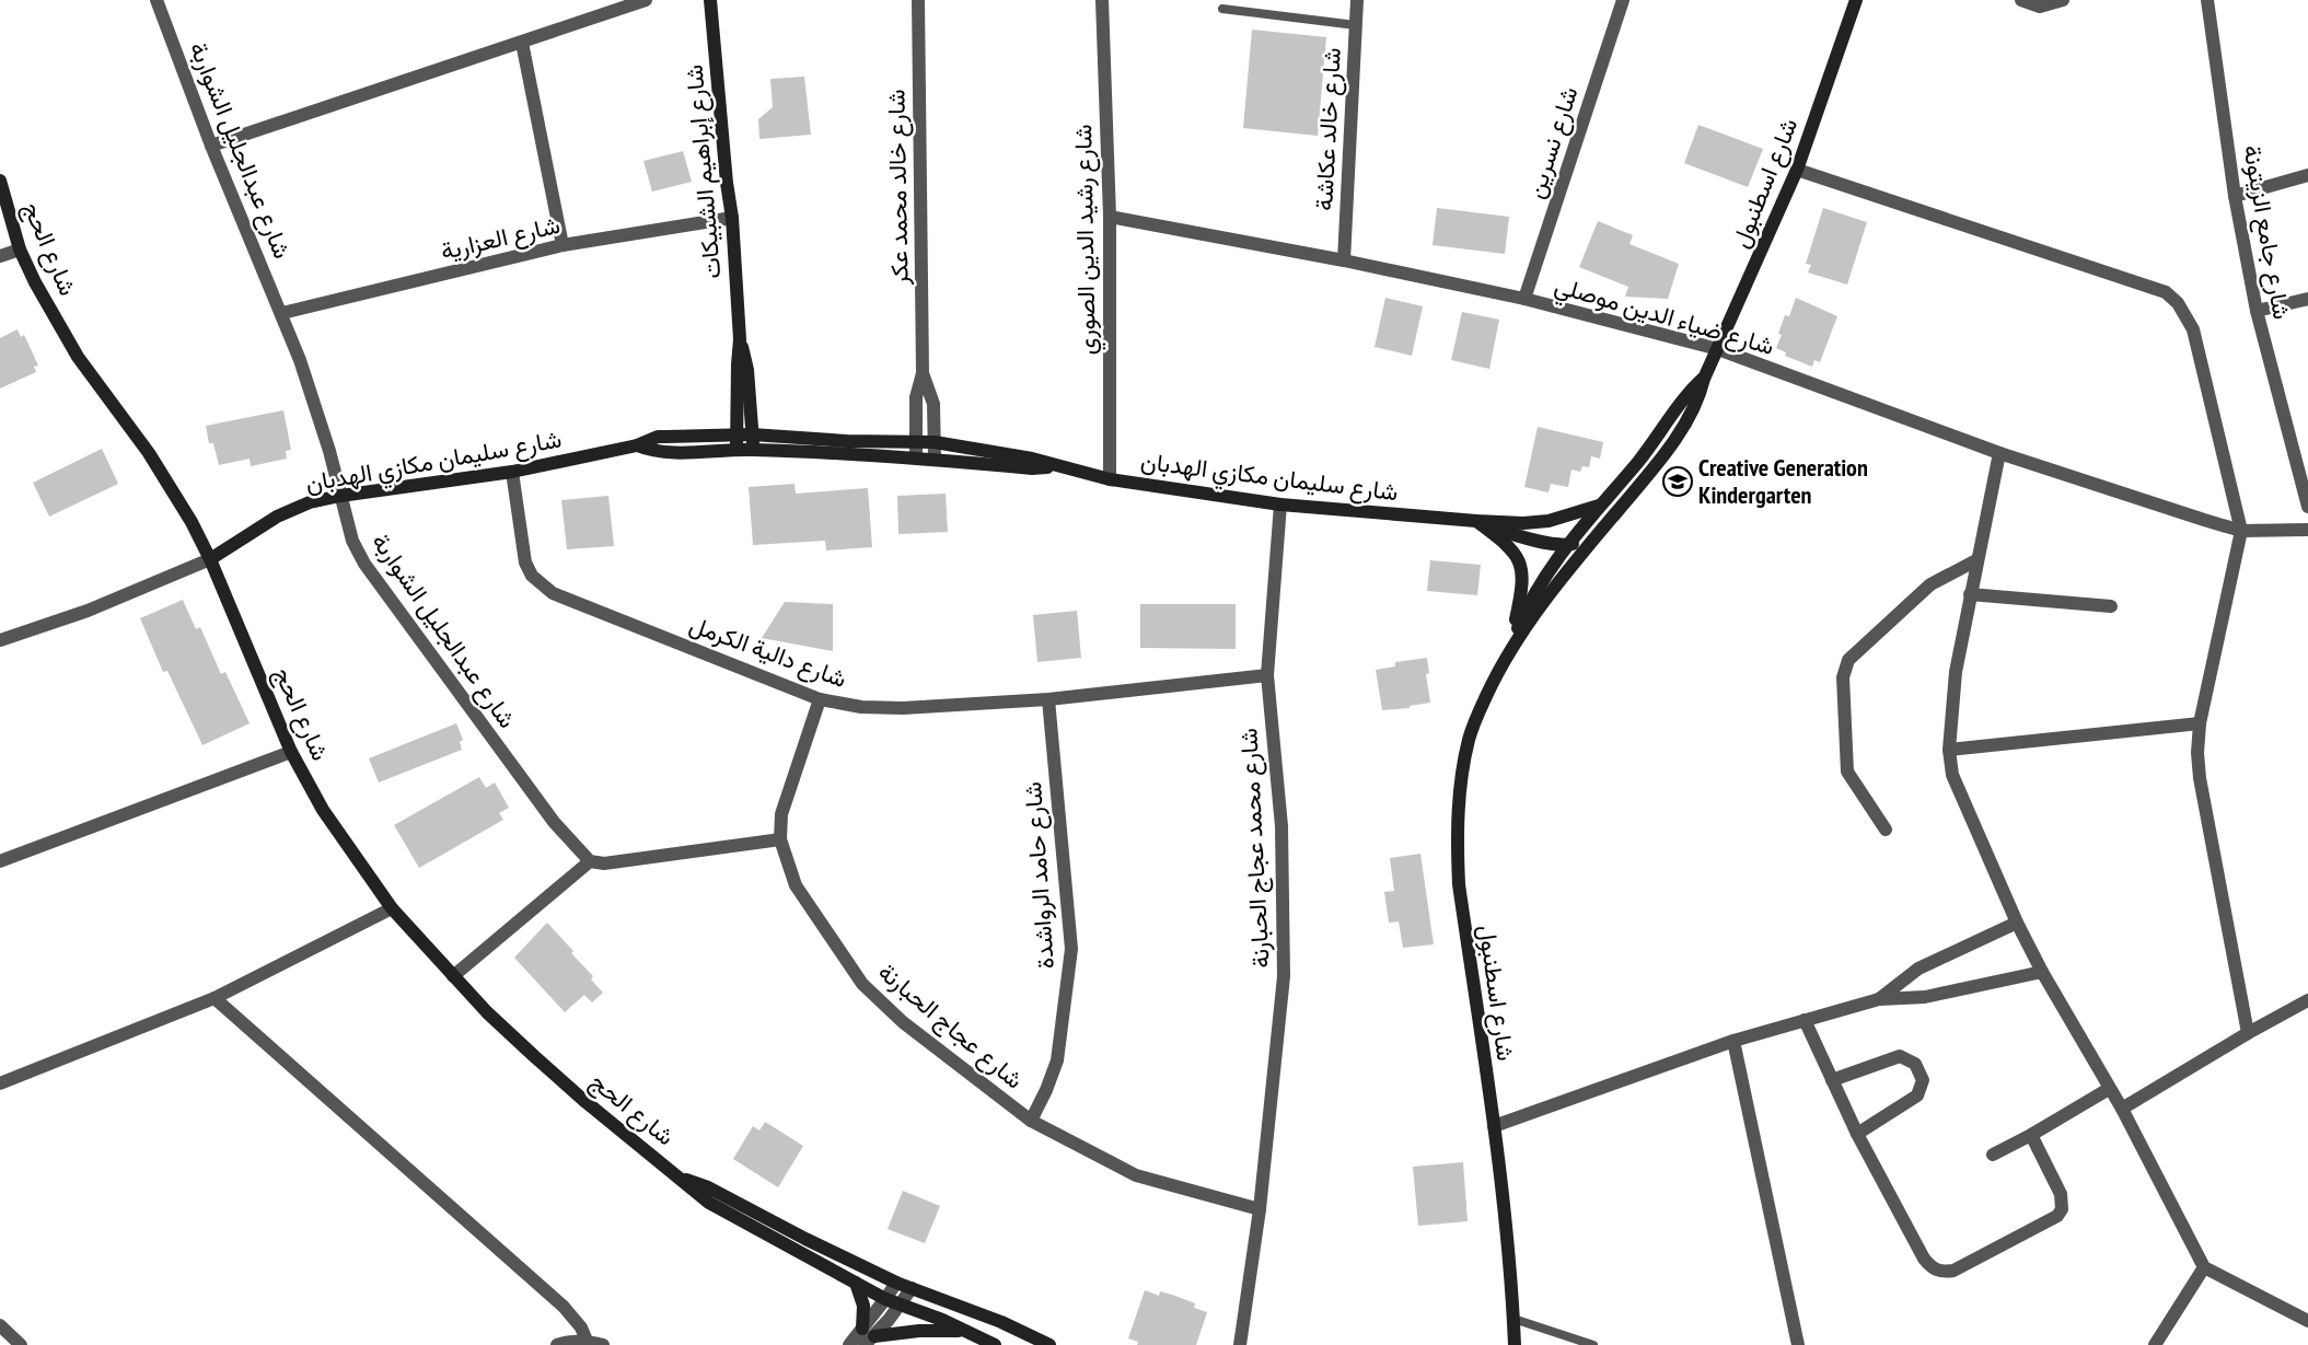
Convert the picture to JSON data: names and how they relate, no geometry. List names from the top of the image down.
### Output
{
  "streets": {
    "street": [
      "شارع خالد عكاشة",
      "شارع نسرين",
      "شارع عبدالجليل الشواربة",
      "شارع إبراهيم الشبيكات",
      "شارع اسطنبول",
      "شارع خالد محمد عكر",
      "شارع جامع الزيتونة",
      "شارع العزارية",
      "شارع رشيد الدين الصوري",
      "شارع الحج",
      "شارع ضياء الدين موصلي",
      "شارع سليمان مكازي الهدبان",
      "شارع دالية الكرمل",
      "شارع محمد عجاج الحبارنة",
      "شارع حامد الرواشدة",
      "شارع عجاج الحبارنة"
    ]
  },
  "crossings": [
    ["شارع خالد عكاشة", "شارع ضياء الدين موصلي"],
    ["شارع نسرين", "شارع ضياء الدين موصلي"],
    ["شارع عبدالجليل الشواربة", "شارع العزارية"],
    ["شارع عبدالجليل الشواربة", "شارع سليمان مكازي الهدبان"],
    ["شارع إبراهيم الشبيكات", "شارع العزارية"],
    ["شارع إبراهيم الشبيكات", "شارع سليمان مكازي الهدبان"],
    ["شارع اسطنبول", "شارع ضياء الدين موصلي"],
    ["شارع اسطنبول", "شارع سليمان مكازي الهدبان"],
    ["شارع خالد محمد عكر", "شارع سليمان مكازي الهدبان"],
    ["شارع رشيد الدين الصوري", "شارع ضياء الدين موصلي"],
    ["شارع رشيد الدين الصوري", "شارع سليمان مكازي الهدبان"],
    ["شارع الحج", "شارع سليمان مكازي الهدبان"],
    ["شارع سليمان مكازي الهدبان", "شارع دالية الكرمل"],
    ["شارع سليمان مكازي الهدبان", "شارع محمد عجاج الحبارنة"],
    ["شارع دالية الكرمل", "شارع محمد عجاج الحبارنة"],
    ["شارع دالية الكرمل", "شارع حامد الرواشدة"],
    ["شارع دالية الكرمل", "شارع عجاج الحبارنة"],
    ["شارع محمد عجاج الحبارنة", "شارع عجاج الحبارنة"],
    ["شارع حامد الرواشدة", "شارع عجاج الحبارنة"]
  ],
  "places": {
    "school or university": ["Creative Generation Kindergarten"]
  }
}
